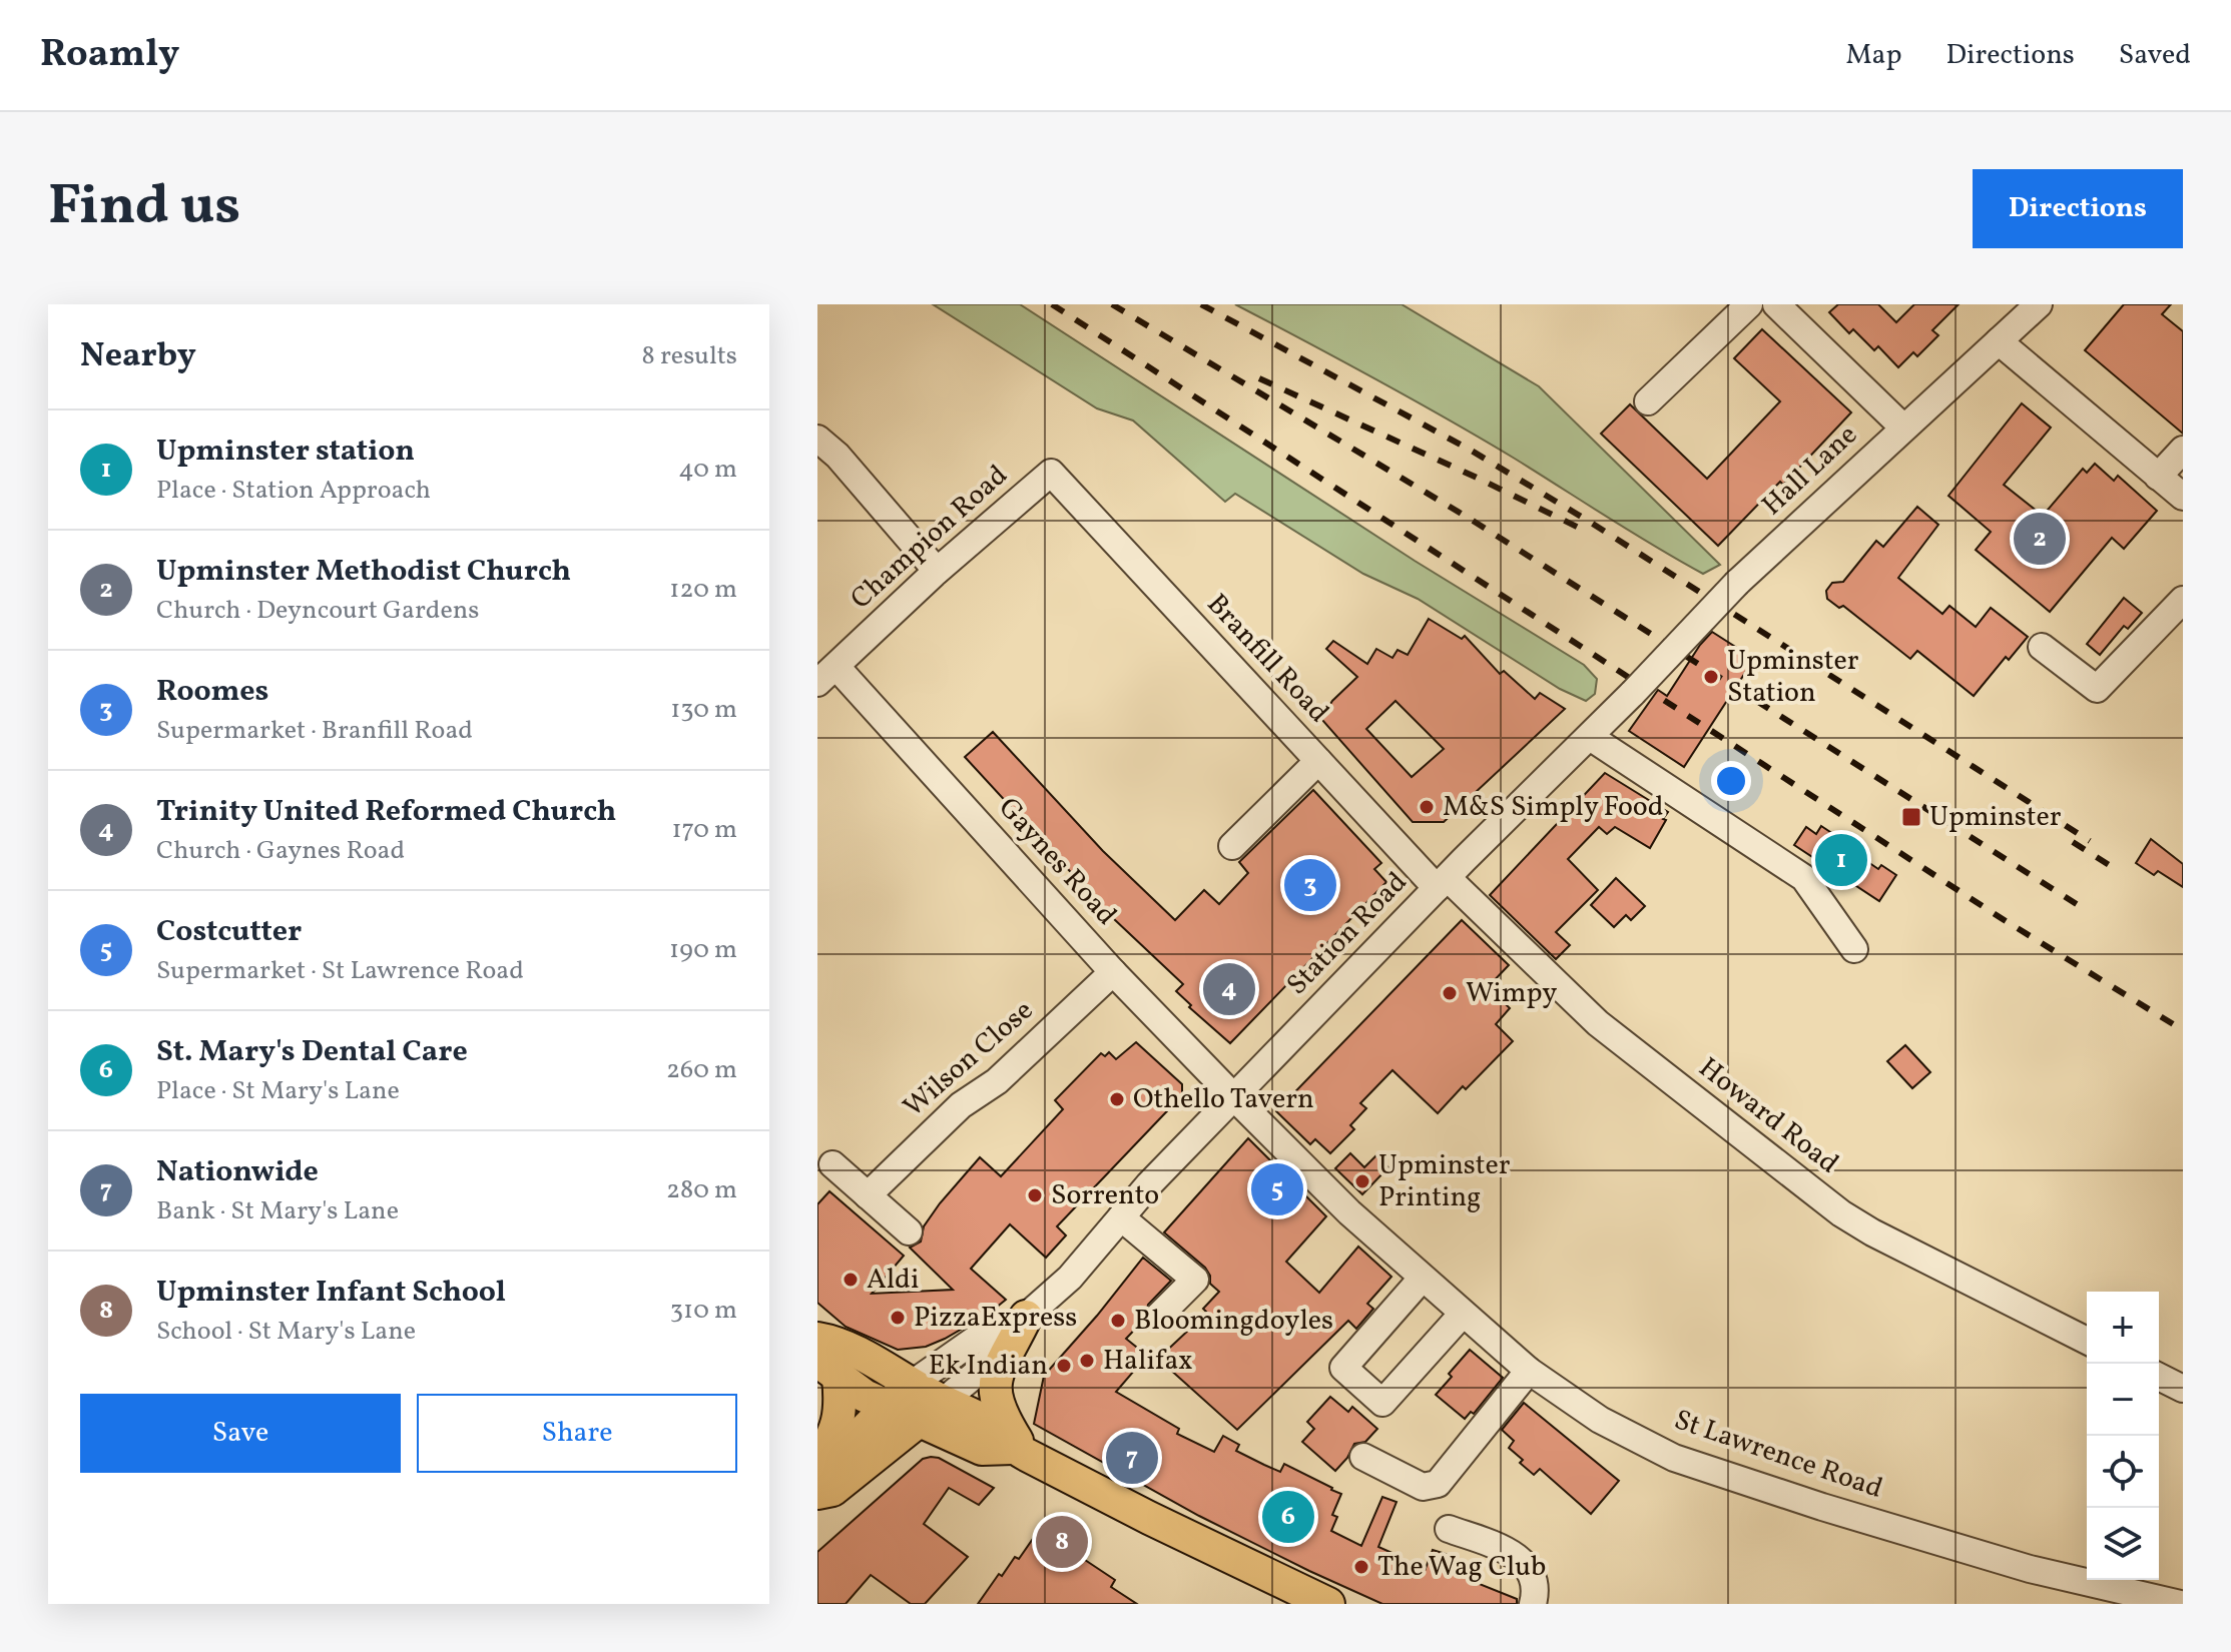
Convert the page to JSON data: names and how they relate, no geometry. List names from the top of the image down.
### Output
{
  "streets": {
    "street": [
      "Hall Lane",
      "Champion Road",
      "Branfill Road",
      "Gaynes Road",
      "Station Road",
      "Wilson Close",
      "Howard Road",
      "St Lawrence Road"
    ]
  },
  "crossings": [
    ["Hall Lane", "Station Road"],
    ["Champion Road", "Branfill Road"],
    ["Champion Road", "Gaynes Road"],
    ["Branfill Road", "Station Road"],
    ["Branfill Road", "Howard Road"],
    ["Gaynes Road", "Station Road"],
    ["Gaynes Road", "Wilson Close"],
    ["Gaynes Road", "St Lawrence Road"],
    ["Station Road", "Howard Road"],
    ["Station Road", "St Lawrence Road"]
  ],
  "places": {
    "other": [
      "Upminster Station",
      "M&S Simply Food",
      "Wimpy",
      "Othello Tavern",
      "Upminster Printing",
      "Sorrento",
      "Aldi",
      "PizzaExpress",
      "Bloomingdoyles",
      "Halifax",
      "Ek Indian",
      "The Wag Club"
    ],
    "transit": ["Upminster"]
  },
  "page": {
    "header": "Roamly",
    "nav": ["Map", "Directions", "Saved"],
    "title": "Find us",
    "buttons": [
      "Directions",
      ["Save", "Share"]
    ],
    "heading": ["Nearby", "8 results"],
    "list": [
      {
        "mark": "1",
        "name": "Upminster station",
        "note": "Place · Station Approach",
        "value": "40 m"
      },
      {
        "mark": "2",
        "name": "Upminster Methodist Church",
        "note": "Church · Deyncourt Gardens",
        "value": "120 m"
      },
      {
        "mark": "3",
        "name": "Roomes",
        "note": "Supermarket · Branfill Road",
        "value": "130 m"
      },
      {
        "mark": "4",
        "name": "Trinity United Reformed Church",
        "note": "Church · Gaynes Road",
        "value": "170 m"
      },
      {
        "mark": "5",
        "name": "Costcutter",
        "note": "Supermarket · St Lawrence Road",
        "value": "190 m"
      },
      {
        "mark": "6",
        "name": "St. Mary's Dental Care",
        "note": "Place · St Mary's Lane",
        "value": "260 m"
      },
      {
        "mark": "7",
        "name": "Nationwide",
        "note": "Bank · St Mary's Lane",
        "value": "280 m"
      },
      {
        "mark": "8",
        "name": "Upminster Infant School",
        "note": "School · St Mary's Lane",
        "value": "310 m"
      }
    ],
    "pins": [
      "2",
      "1",
      "3",
      "4",
      "5",
      "7",
      "6",
      "8"
    ],
    "map_buttons": ["+", "−"]
  }
}
